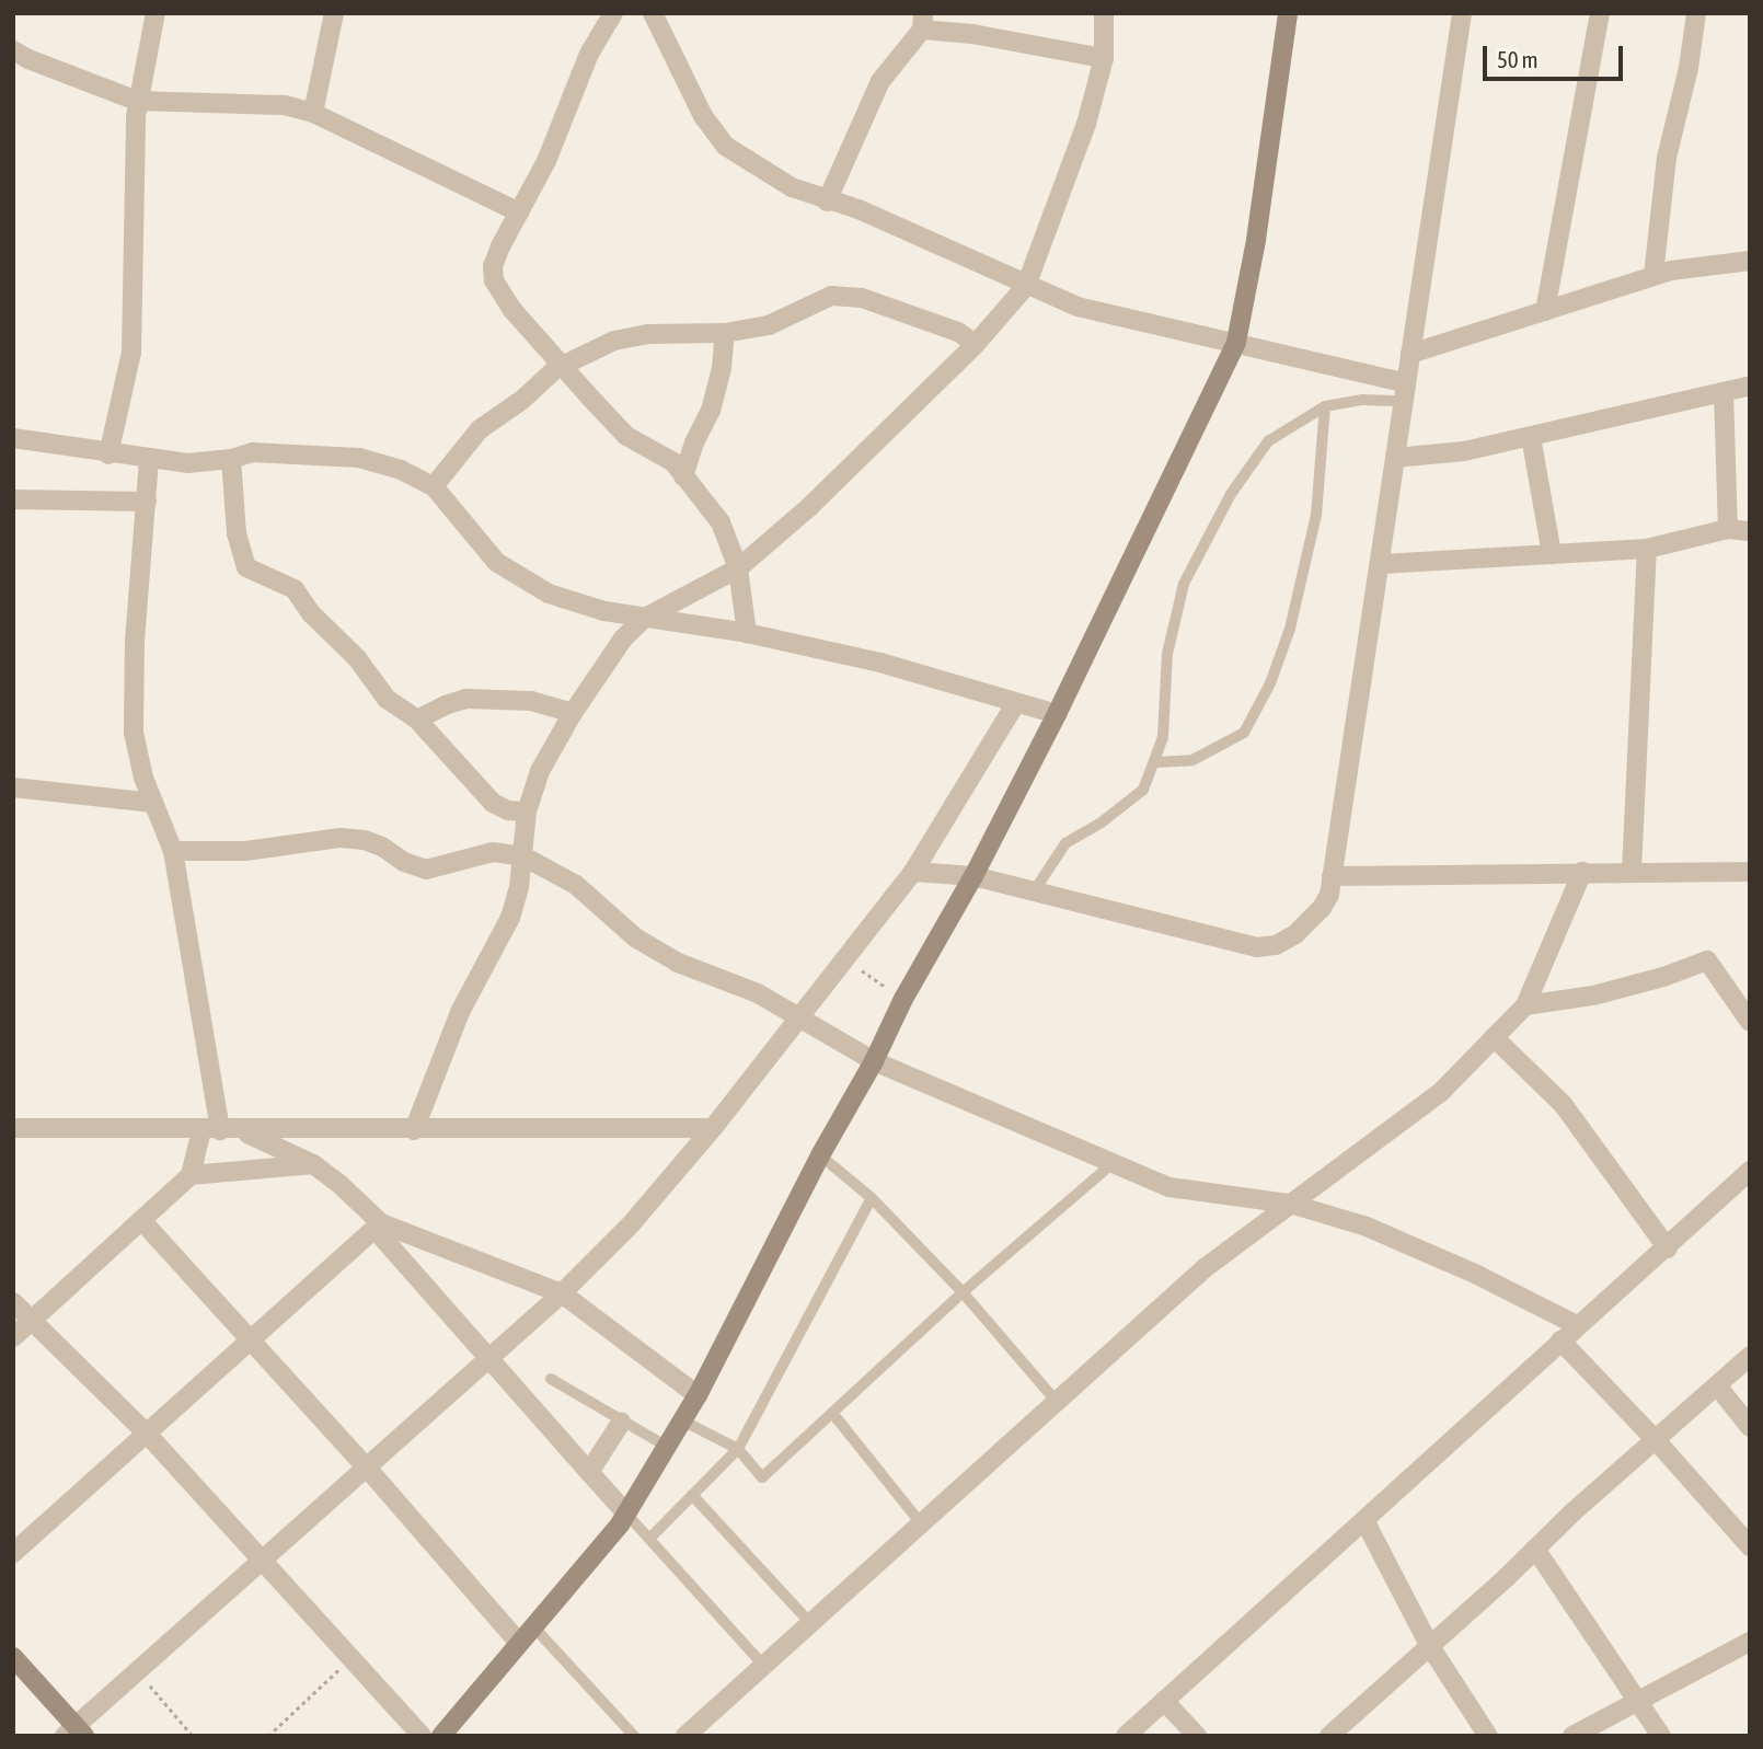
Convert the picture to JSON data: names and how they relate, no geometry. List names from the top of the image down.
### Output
{
  "scale_bar": "50 m"
}
